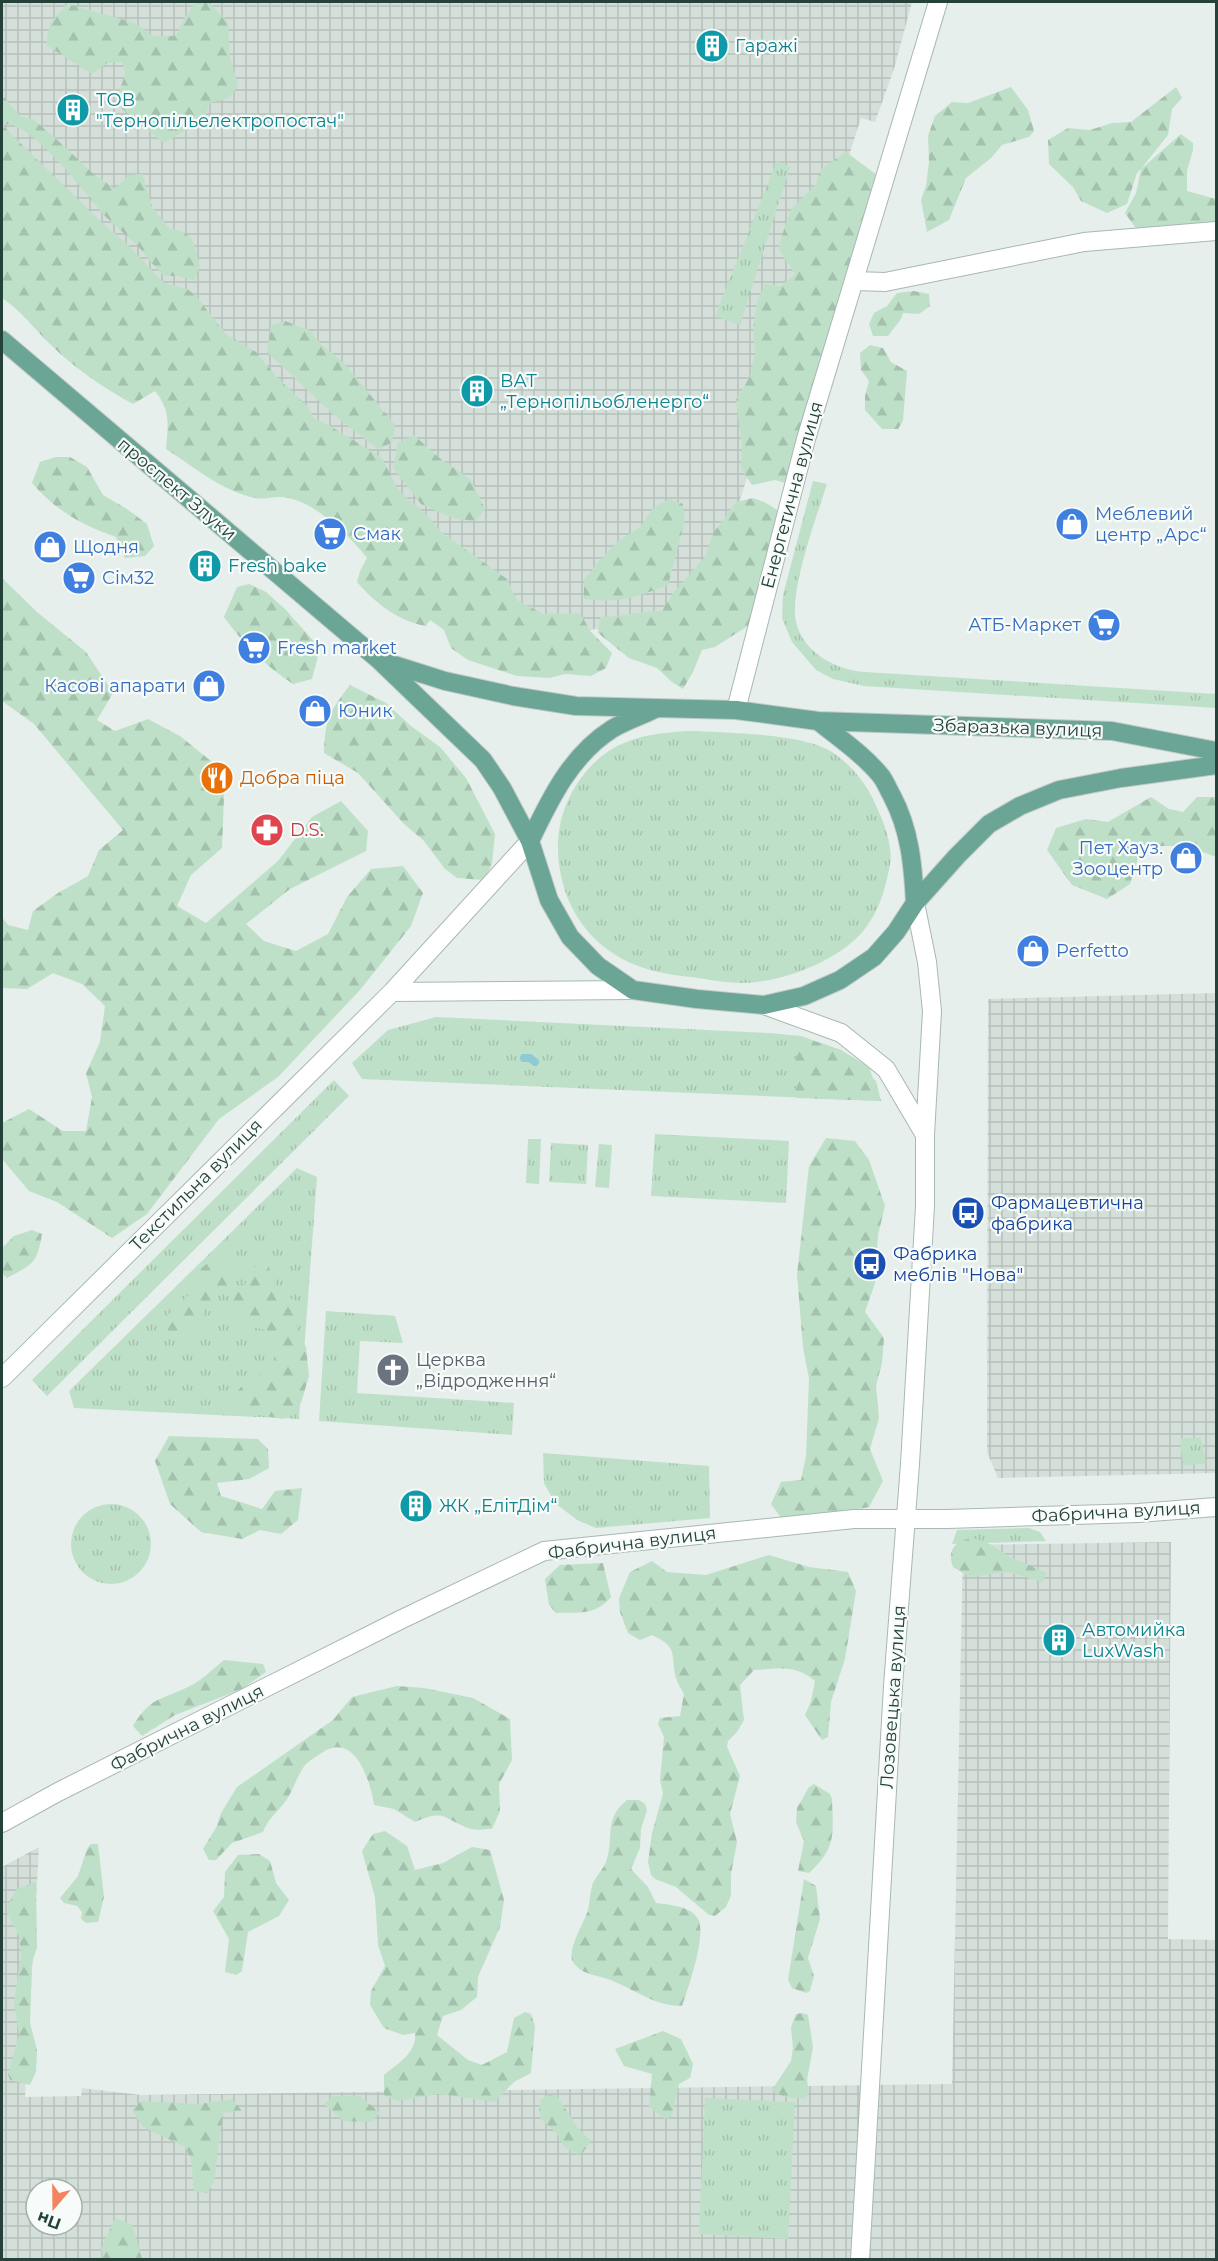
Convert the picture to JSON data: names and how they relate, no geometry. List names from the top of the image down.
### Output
{
  "streets": {
    "main road": ["проспект Злуки", "Збаразька вулиця"],
    "street": [
      "Енергетична вулиця",
      "Текстильна вулиця",
      "Фабрична вулиця",
      "Лозовецька вулиця"
    ]
  },
  "crossings": [
    ["проспект Злуки", "Енергетична вулиця"],
    ["проспект Злуки", "Збаразька вулиця"],
    ["проспект Злуки", "Текстильна вулиця"],
    ["Енергетична вулиця", "Збаразька вулиця"],
    ["Фабрична вулиця", "Лозовецька вулиця"]
  ],
  "places": {
    "building": [
      "Гаражі",
      "ТОВ \"Тернопільелектропостач\"",
      "ВАТ „Тернопільобленерго“",
      "Fresh bake",
      "ЖК „ЕлітДім“",
      "Автомийка LuxWash"
    ],
    "shop": [
      "Меблевий центр „Арс“",
      "Щодня",
      "Касові апарати",
      "Юник",
      "Пет Хауз. Зооцентр",
      "Perfetto"
    ],
    "supermarket": [
      "Смак",
      "Сім32",
      "АТБ-Маркет",
      "Fresh market"
    ],
    "restaurant": ["Добра піца"],
    "pharmacy": ["D.S."],
    "bus stop": ["Фармацевтична фабрика", "Фабрика меблів \"Нова\""],
    "church": ["Церква „Відродження“"]
  },
  "north": "bottom"
}
